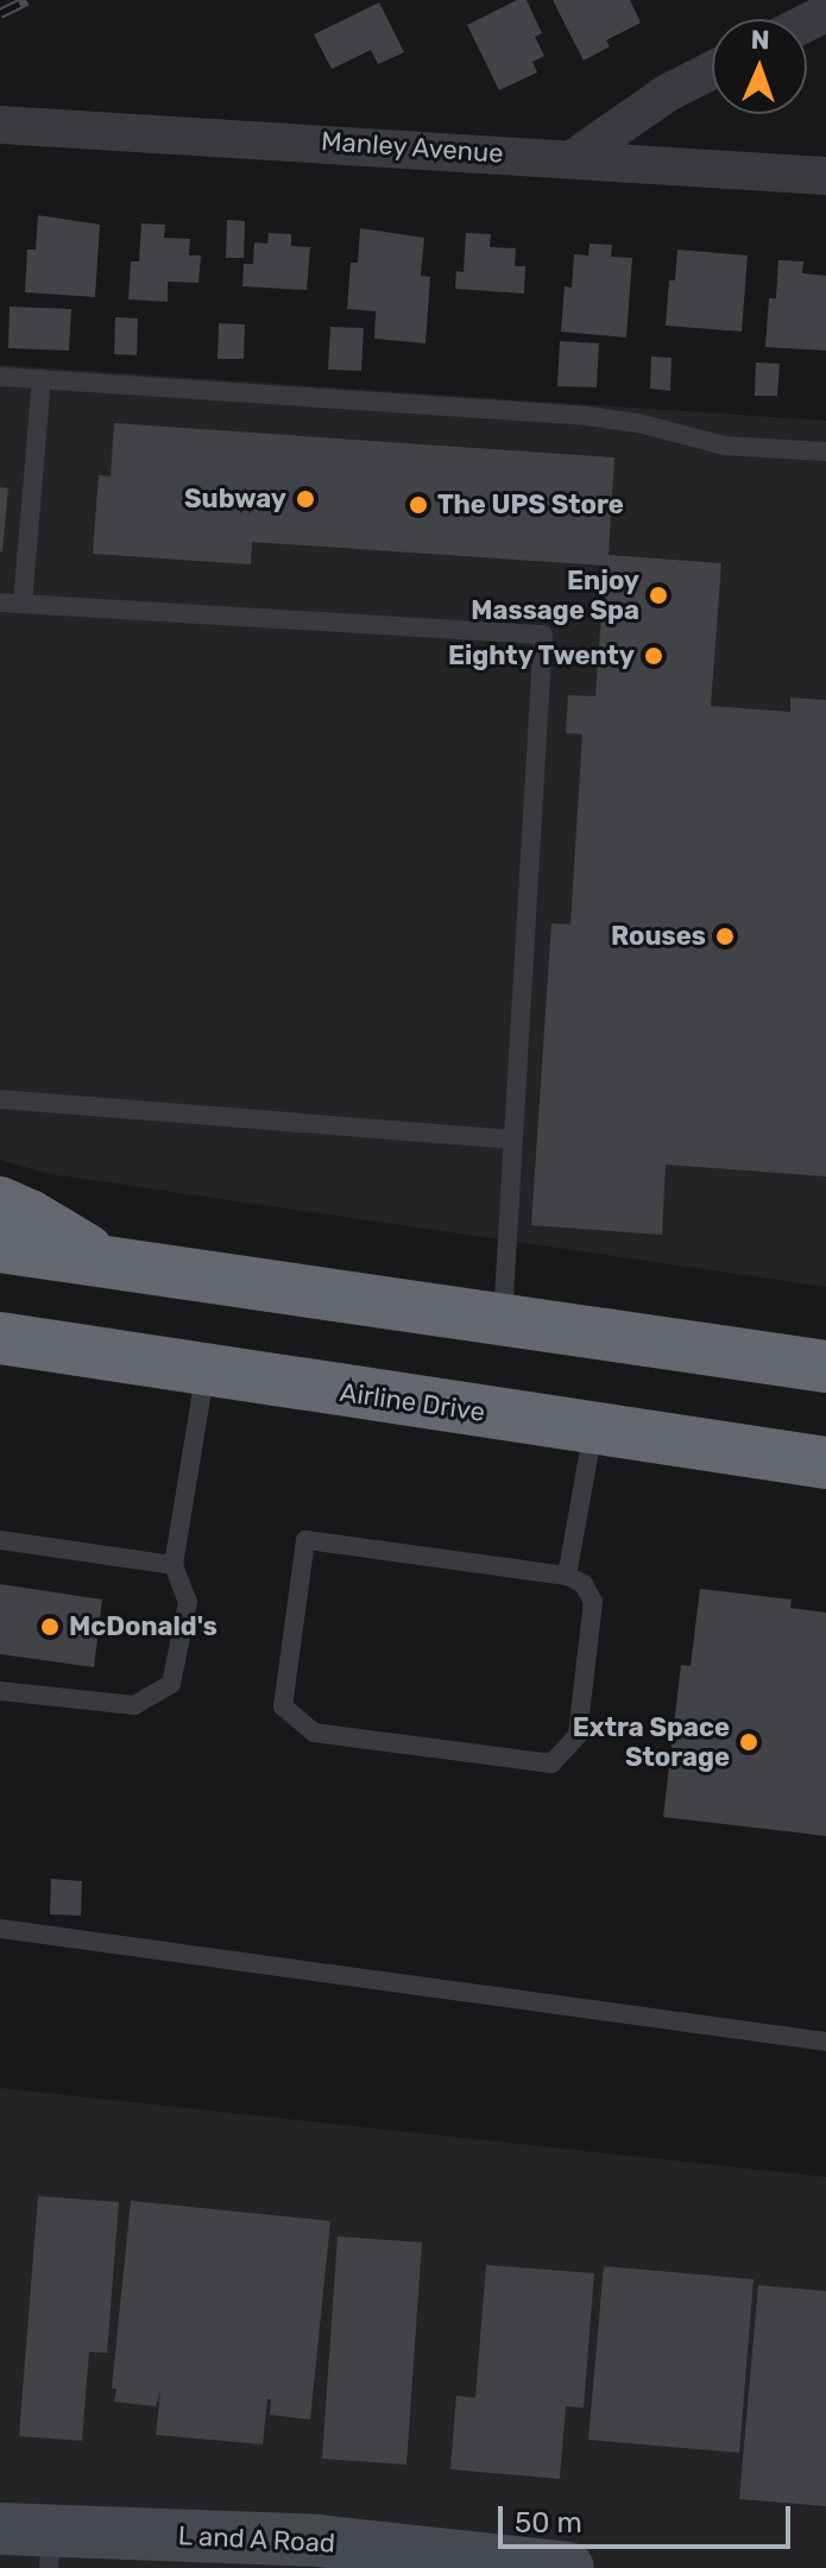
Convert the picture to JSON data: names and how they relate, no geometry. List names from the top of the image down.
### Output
{
  "streets": {
    "highway": ["Airline Drive"],
    "street": ["Manley Avenue", "L and A Road"]
  },
  "places": [
    "Subway",
    "The UPS Store",
    "Enjoy Massage Spa",
    "Eighty Twenty",
    "Rouses",
    "McDonald's",
    "Extra Space Storage"
  ],
  "scale_bar": "50 m",
  "north": "top"
}
